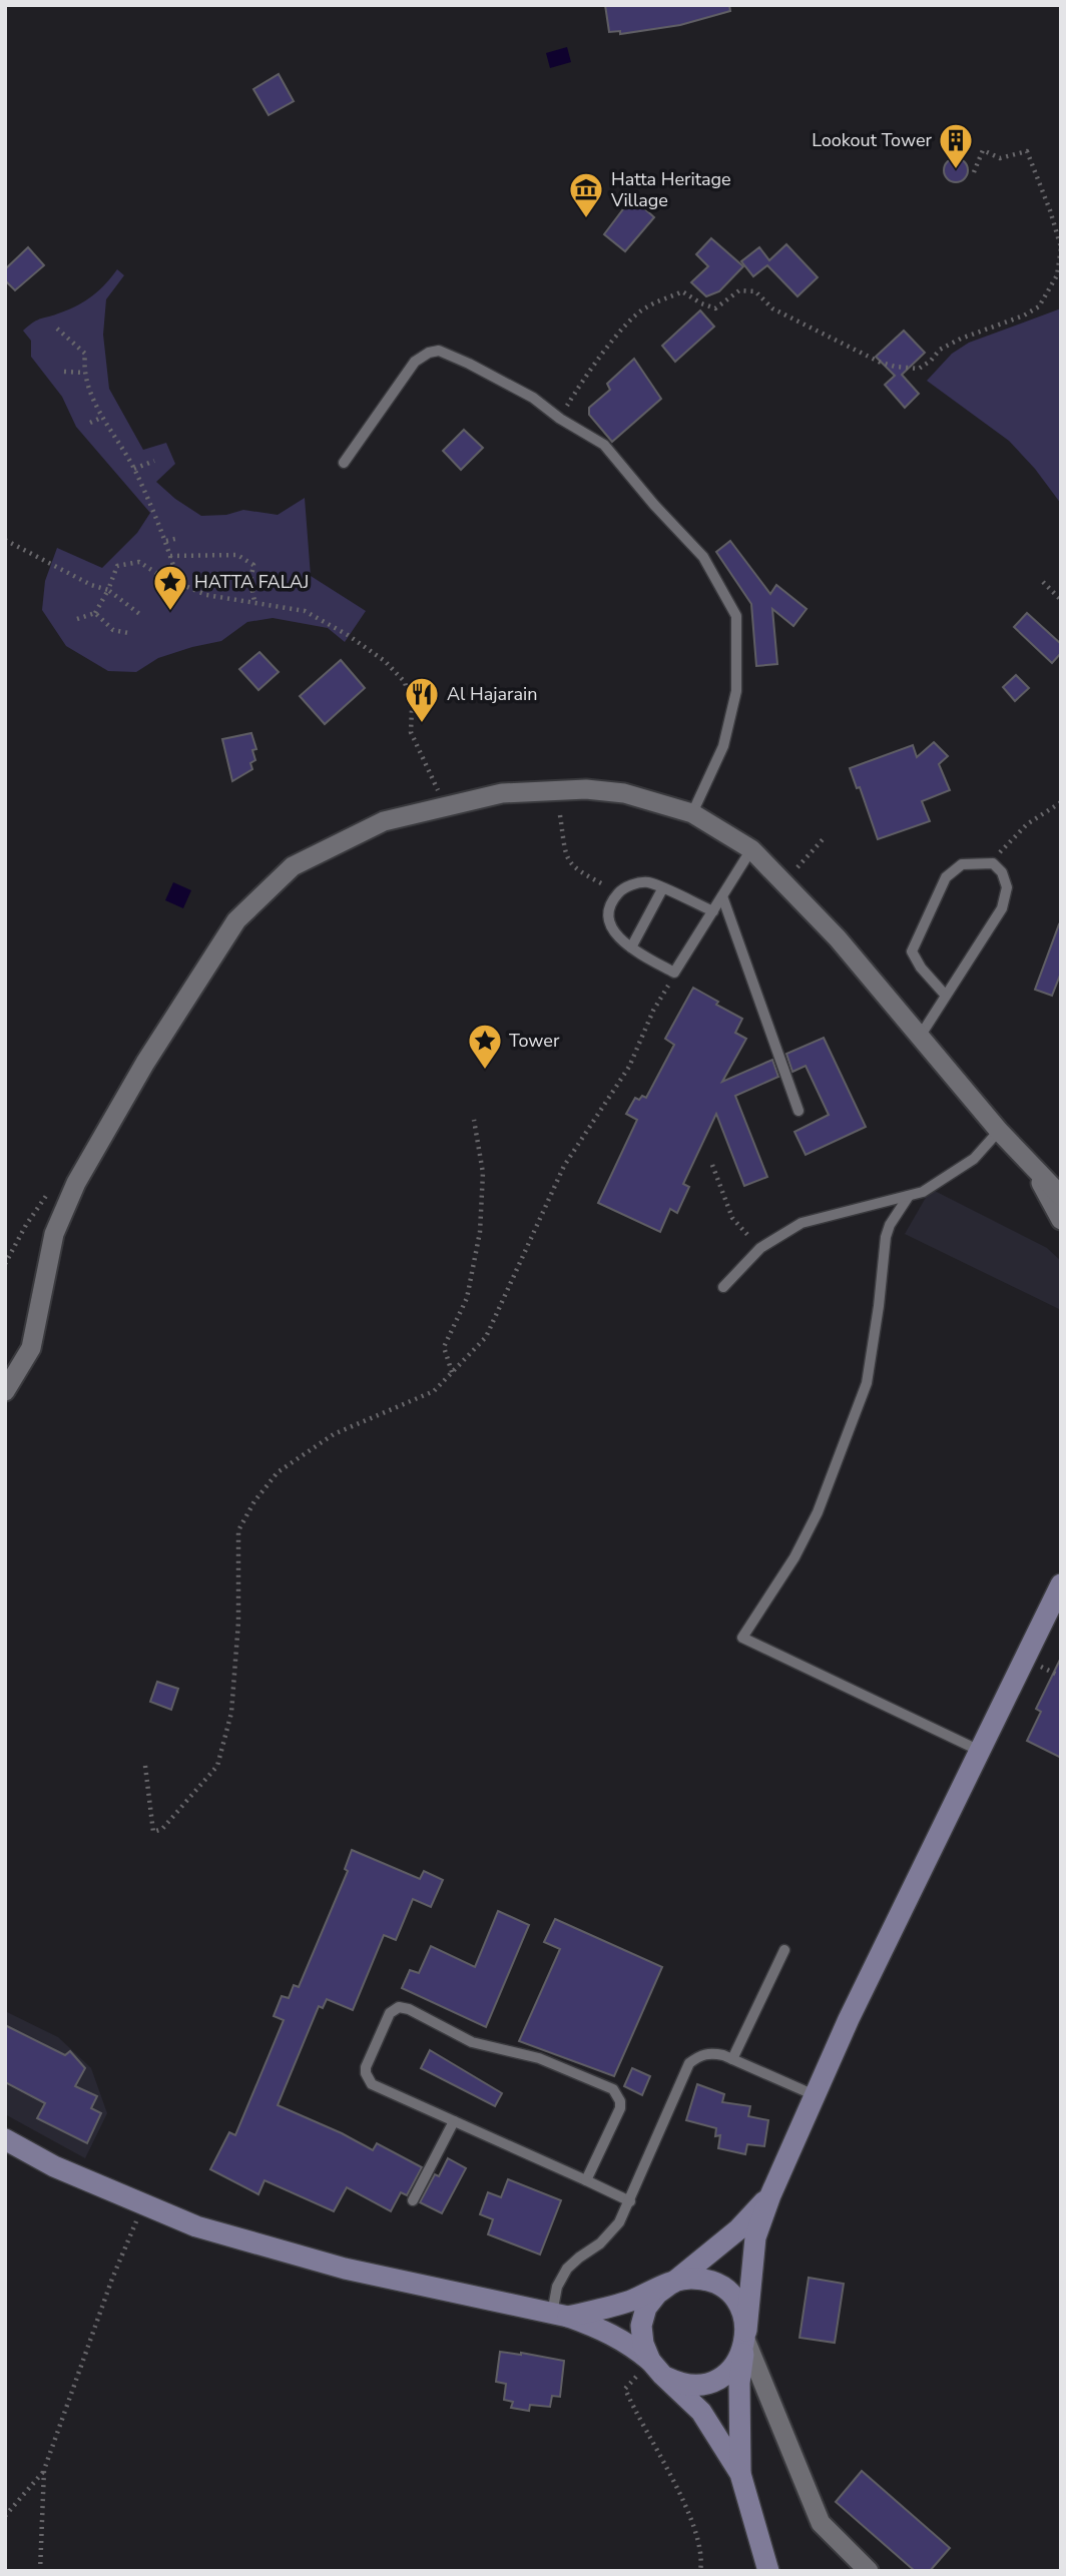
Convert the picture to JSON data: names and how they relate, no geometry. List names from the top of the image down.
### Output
{
  "places": {
    "building": ["Lookout Tower"],
    "museum": ["Hatta Heritage Village"],
    "place": ["HATTA FALAJ", "Tower"],
    "restaurant": ["Al Hajarain"]
  }
}
